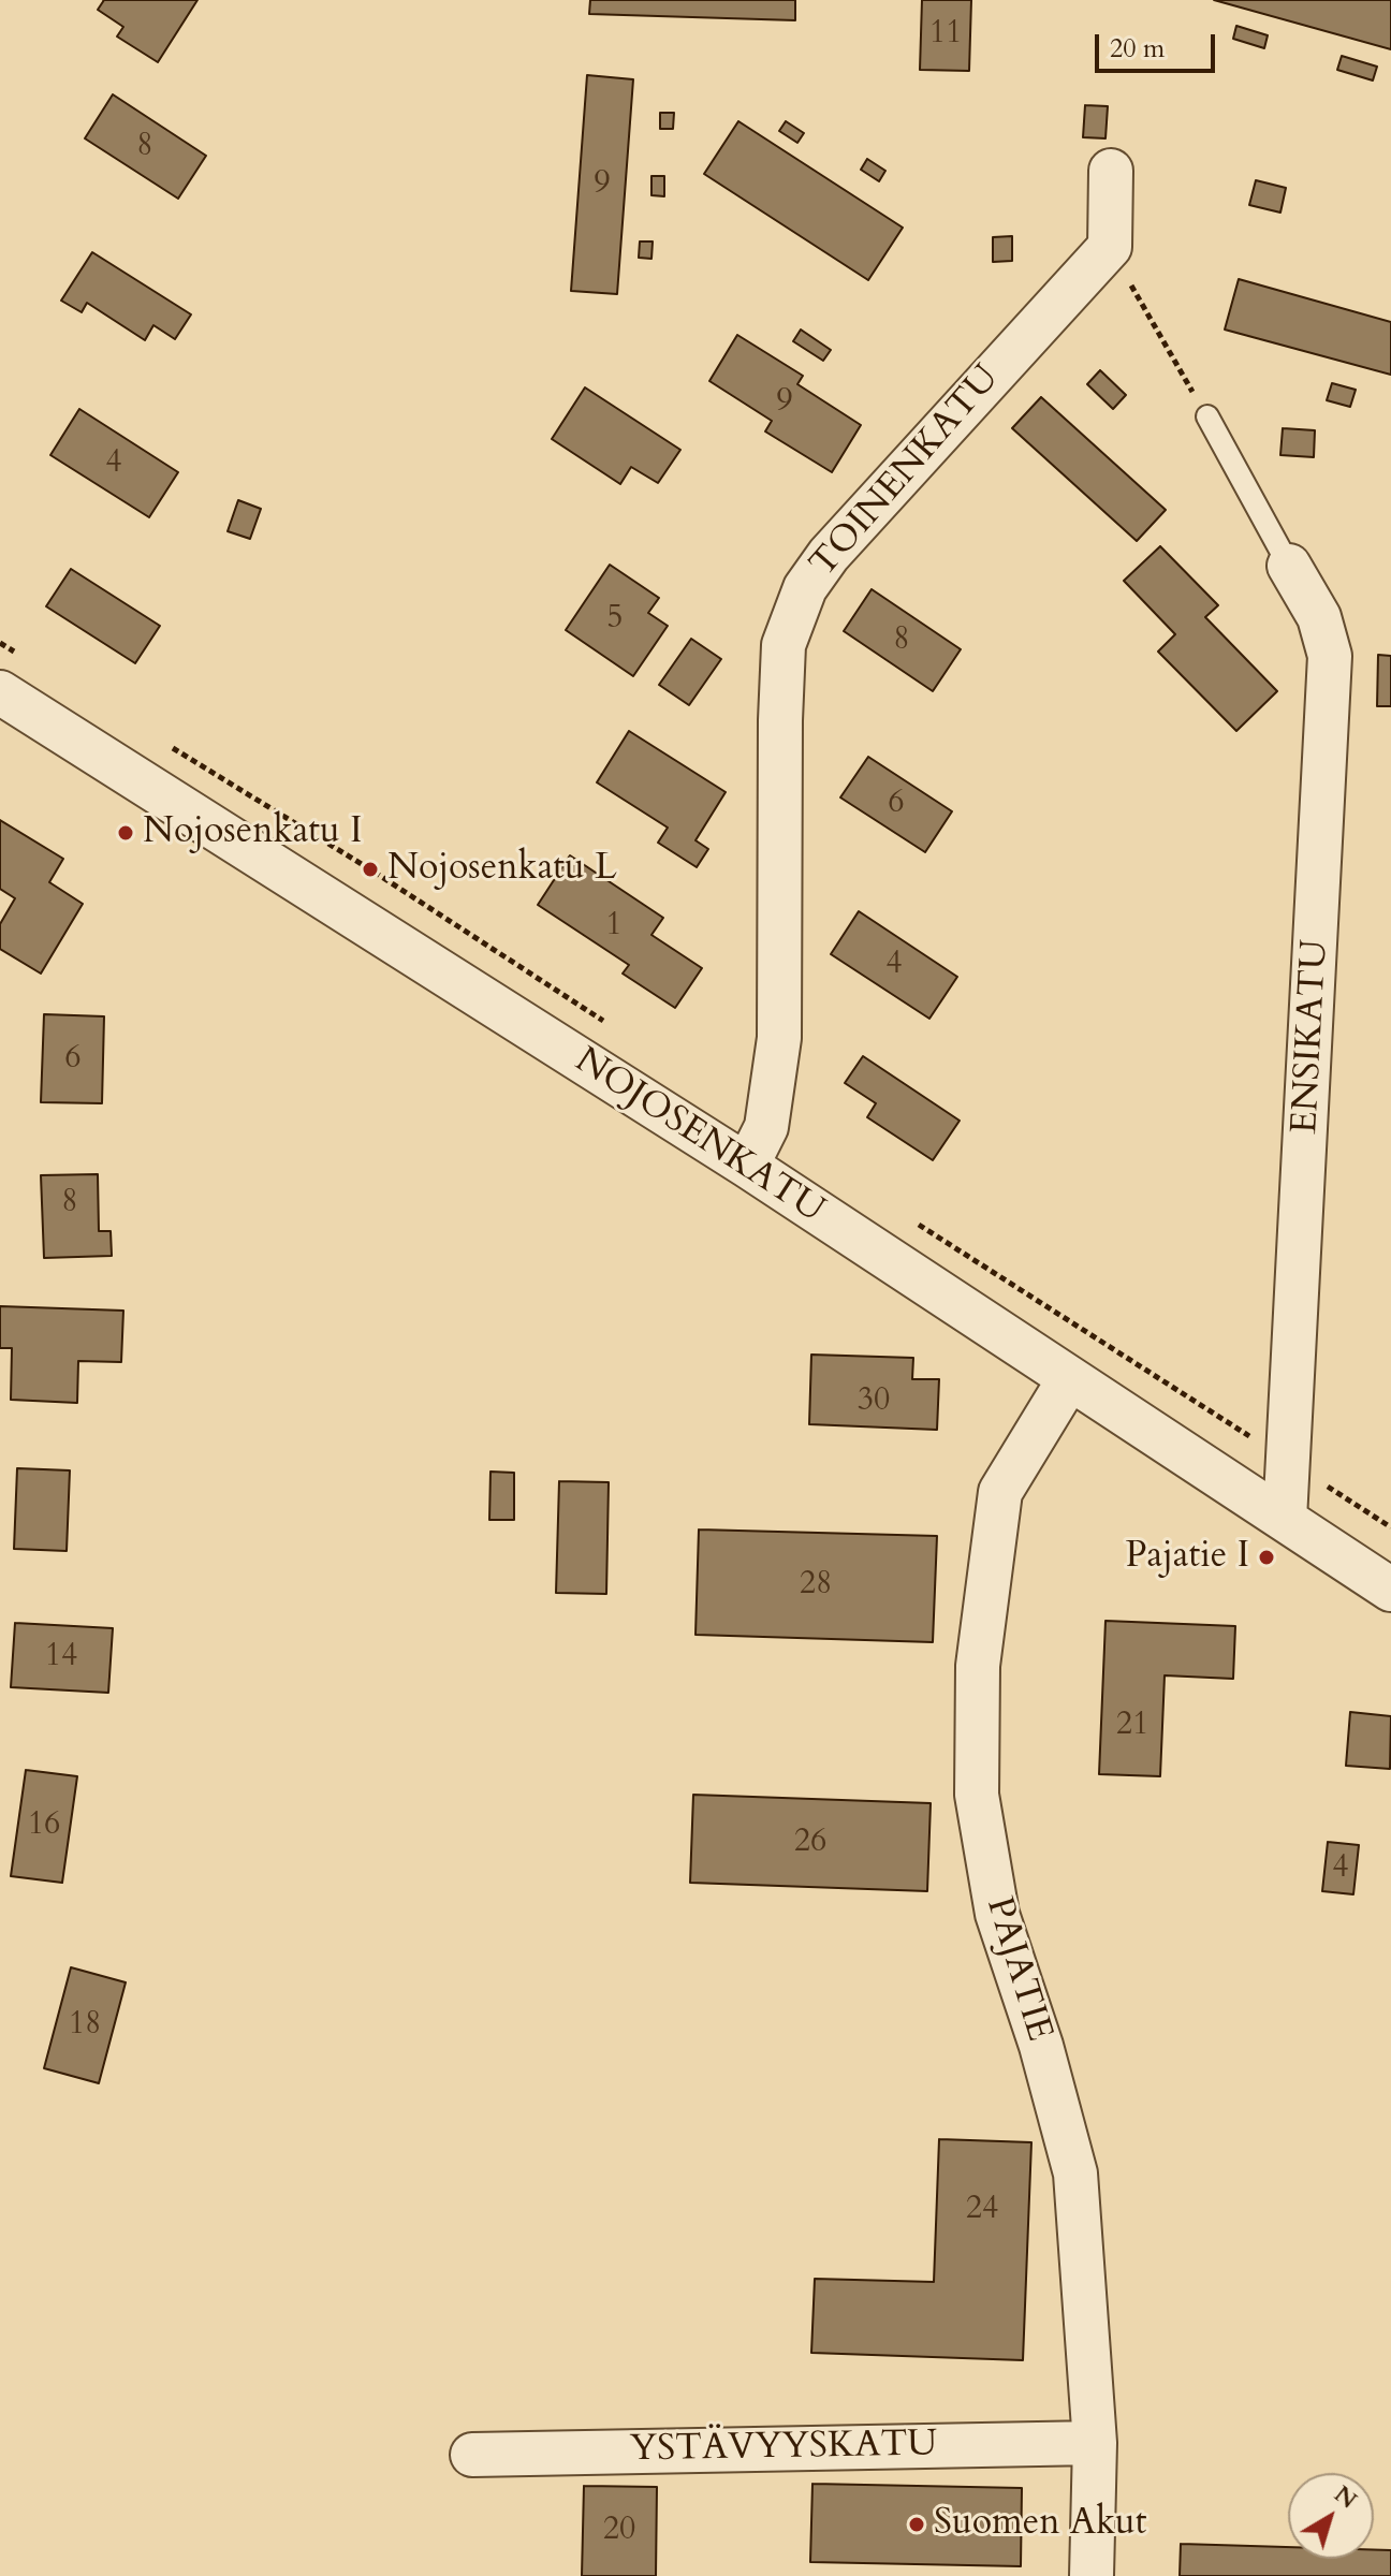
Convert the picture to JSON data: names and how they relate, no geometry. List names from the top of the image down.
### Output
{
  "streets": {
    "street": [
      "TOINENKATU",
      "ENSIKATU",
      "NOJOSENKATU",
      "PAJATIE",
      "YSTÄVYYSKATU"
    ]
  },
  "crossings": [
    ["TOINENKATU", "NOJOSENKATU"],
    ["ENSIKATU", "NOJOSENKATU"],
    ["NOJOSENKATU", "PAJATIE"],
    ["PAJATIE", "YSTÄVYYSKATU"]
  ],
  "places": [
    "Nojosenkatu I",
    "Nojosenkatu L",
    "Pajatie I",
    "Suomen Akut"
  ],
  "house_numbers": [
    "11",
    "8",
    "9",
    "9",
    "4",
    "5",
    "8",
    "6",
    "1",
    "4",
    "6",
    "8",
    "30",
    "28",
    "14",
    "21",
    "16",
    "26",
    "4",
    "18",
    "24",
    "20"
  ],
  "scale_bar": "20 m",
  "north": "top right"
}
